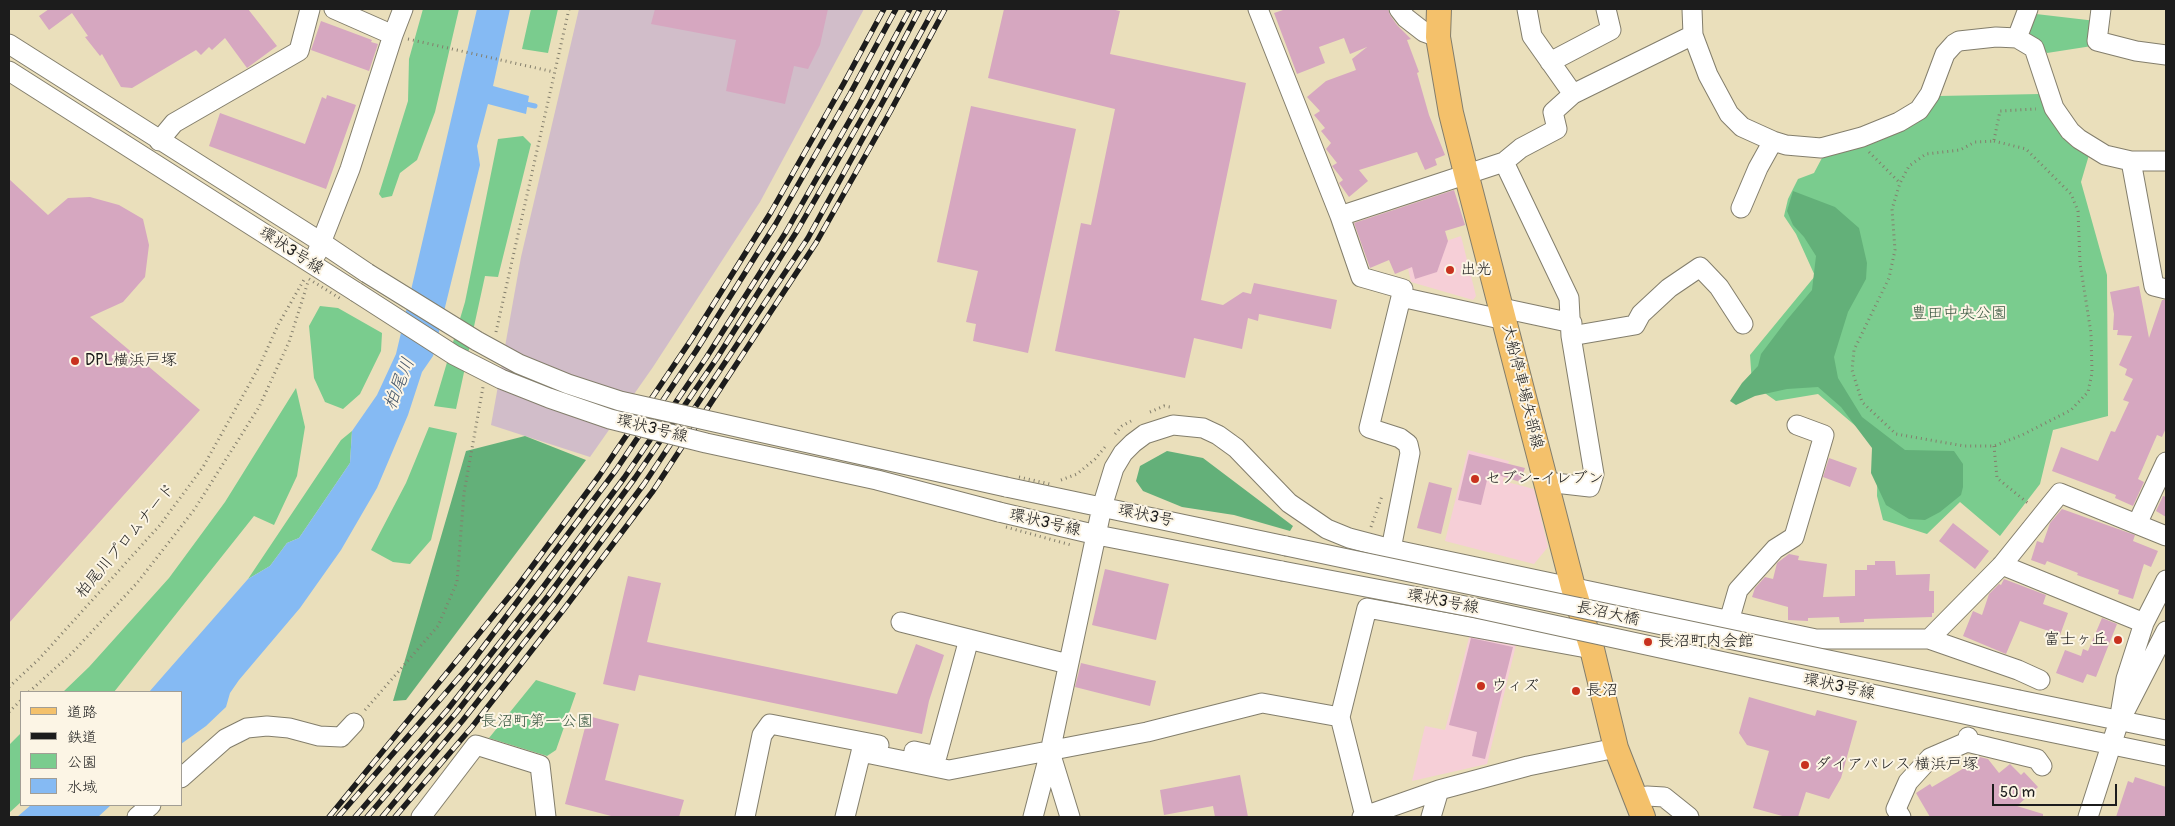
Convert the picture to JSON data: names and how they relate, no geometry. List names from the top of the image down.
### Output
{
  "streets": {
    "main road": ["大船停車場矢部線"],
    "street": ["環状3号線", "環状3号", "長沼大橋"],
    "path": ["柏尾川プロムナード"]
  },
  "crossings": [
    ["環状3号線", "環状3号"],
    ["環状3号線", "柏尾川プロムナード"],
    ["環状3号", "長沼大橋"]
  ],
  "water": ["柏尾川"],
  "parks": ["豊田中央公園", "長沼町第一公園"],
  "places": [
    "出光",
    "DPL横浜戸塚",
    "セブン-イレブン",
    "富士ヶ丘",
    "長沼町内会館",
    "ウィズ",
    "長沼",
    "ダイアパレス 横浜戸塚"
  ],
  "legend": [
    "道路",
    "鉄道",
    "公園",
    "水域"
  ],
  "scale_bar": "50 m"
}
